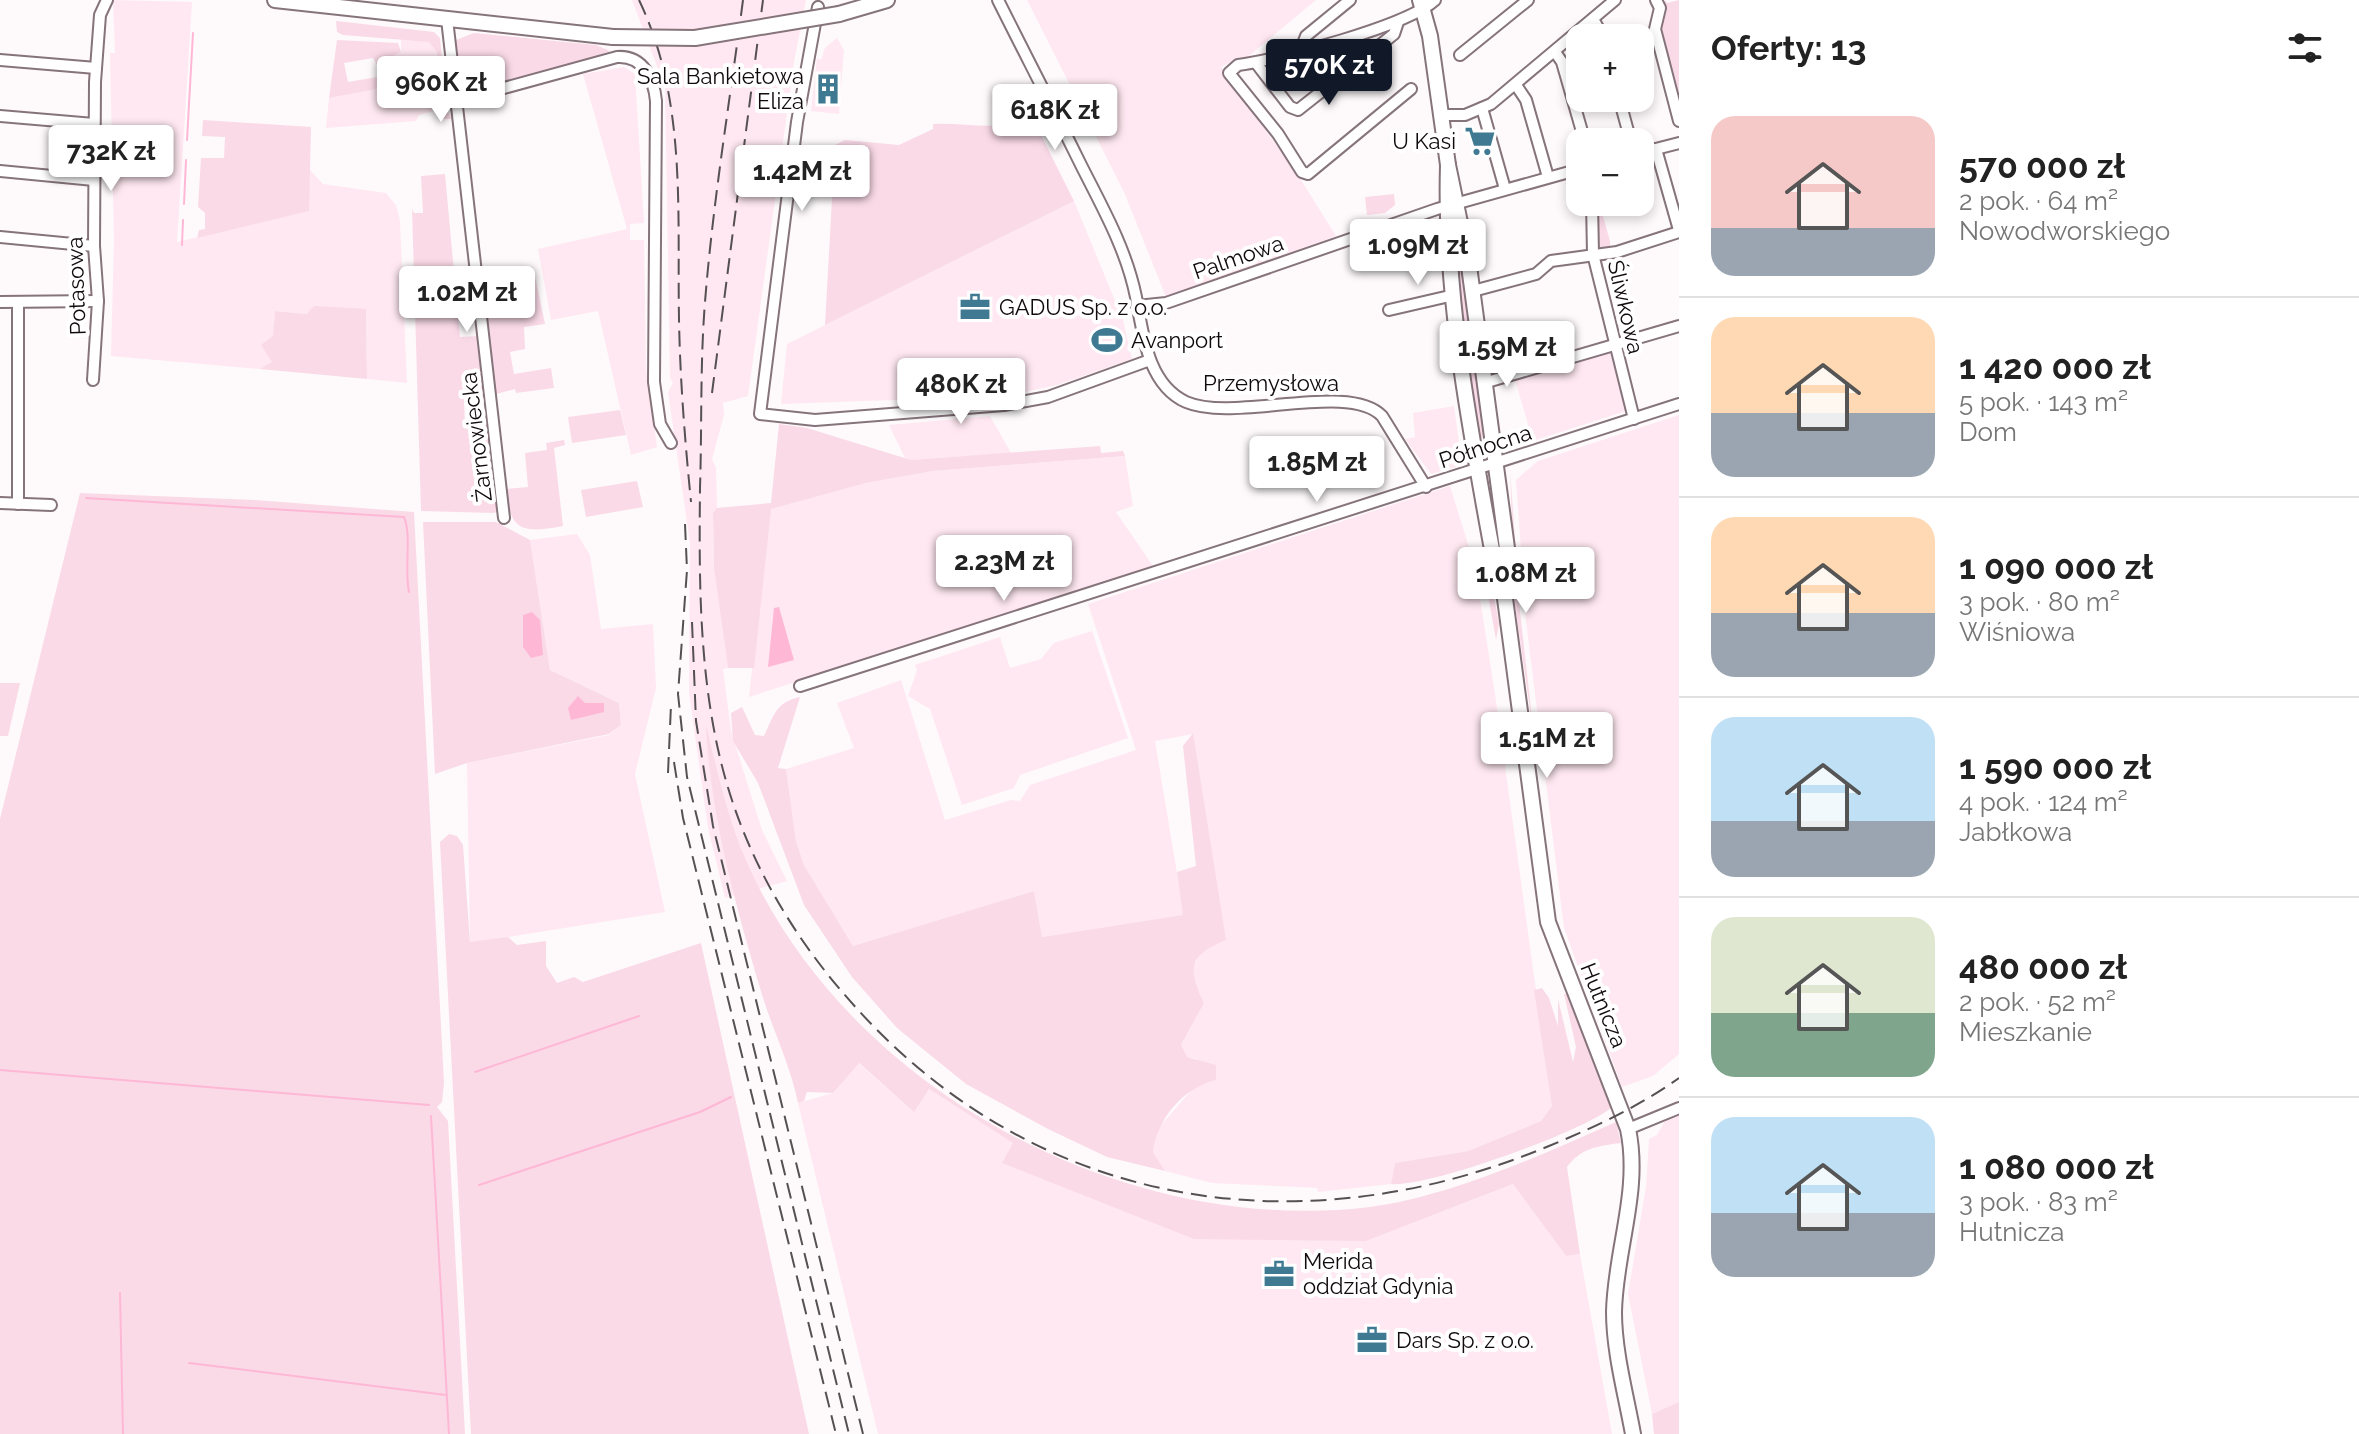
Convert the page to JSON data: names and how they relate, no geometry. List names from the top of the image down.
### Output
{
  "streets": {
    "main road": ["Hutnicza"],
    "street": [
      "Palmowa",
      "Potasowa",
      "Śliwkowa",
      "Przemysłowa",
      "Żarnowiecka",
      "Północna"
    ]
  },
  "crossings": [
    ["Palmowa", "Przemysłowa"],
    ["Palmowa", "Hutnicza"],
    ["Śliwkowa", "Północna"],
    ["Przemysłowa", "Północna"],
    ["Północna", "Hutnicza"]
  ],
  "places": {
    "building": ["Sala Bankietowa Eliza"],
    "supermarket": ["U Kasi"],
    "office": ["GADUS Sp. z o.o.", "Merida oddział Gdynia", "Dars Sp. z o.o."],
    "sports": ["Avanport"]
  },
  "page": {
    "heading": "Oferty: 13",
    "map_buttons": ["+", "−"],
    "price": [
      "570K zł",
      "960K zł",
      "618K zł",
      "732K zł",
      "1.42M zł",
      "1.09M zł",
      "1.02M zł",
      "1.59M zł",
      "480K zł",
      "1.85M zł",
      "2.23M zł",
      "1.08M zł",
      "1.51M zł"
    ],
    "list": [
      {
        "name": "570 000 zł",
        "note": "2 pok. · 64 m² · Nowodworskiego"
      },
      {
        "name": "1 420 000 zł",
        "note": "5 pok. · 143 m² · Dom"
      },
      {
        "name": "1 090 000 zł",
        "note": "3 pok. · 80 m² · Wiśniowa"
      },
      {
        "name": "1 590 000 zł",
        "note": "4 pok. · 124 m² · Jabłkowa"
      },
      {
        "name": "480 000 zł",
        "note": "2 pok. · 52 m² · Mieszkanie"
      },
      {
        "name": "1 080 000 zł",
        "note": "3 pok. · 83 m² · Hutnicza"
      }
    ]
  }
}
